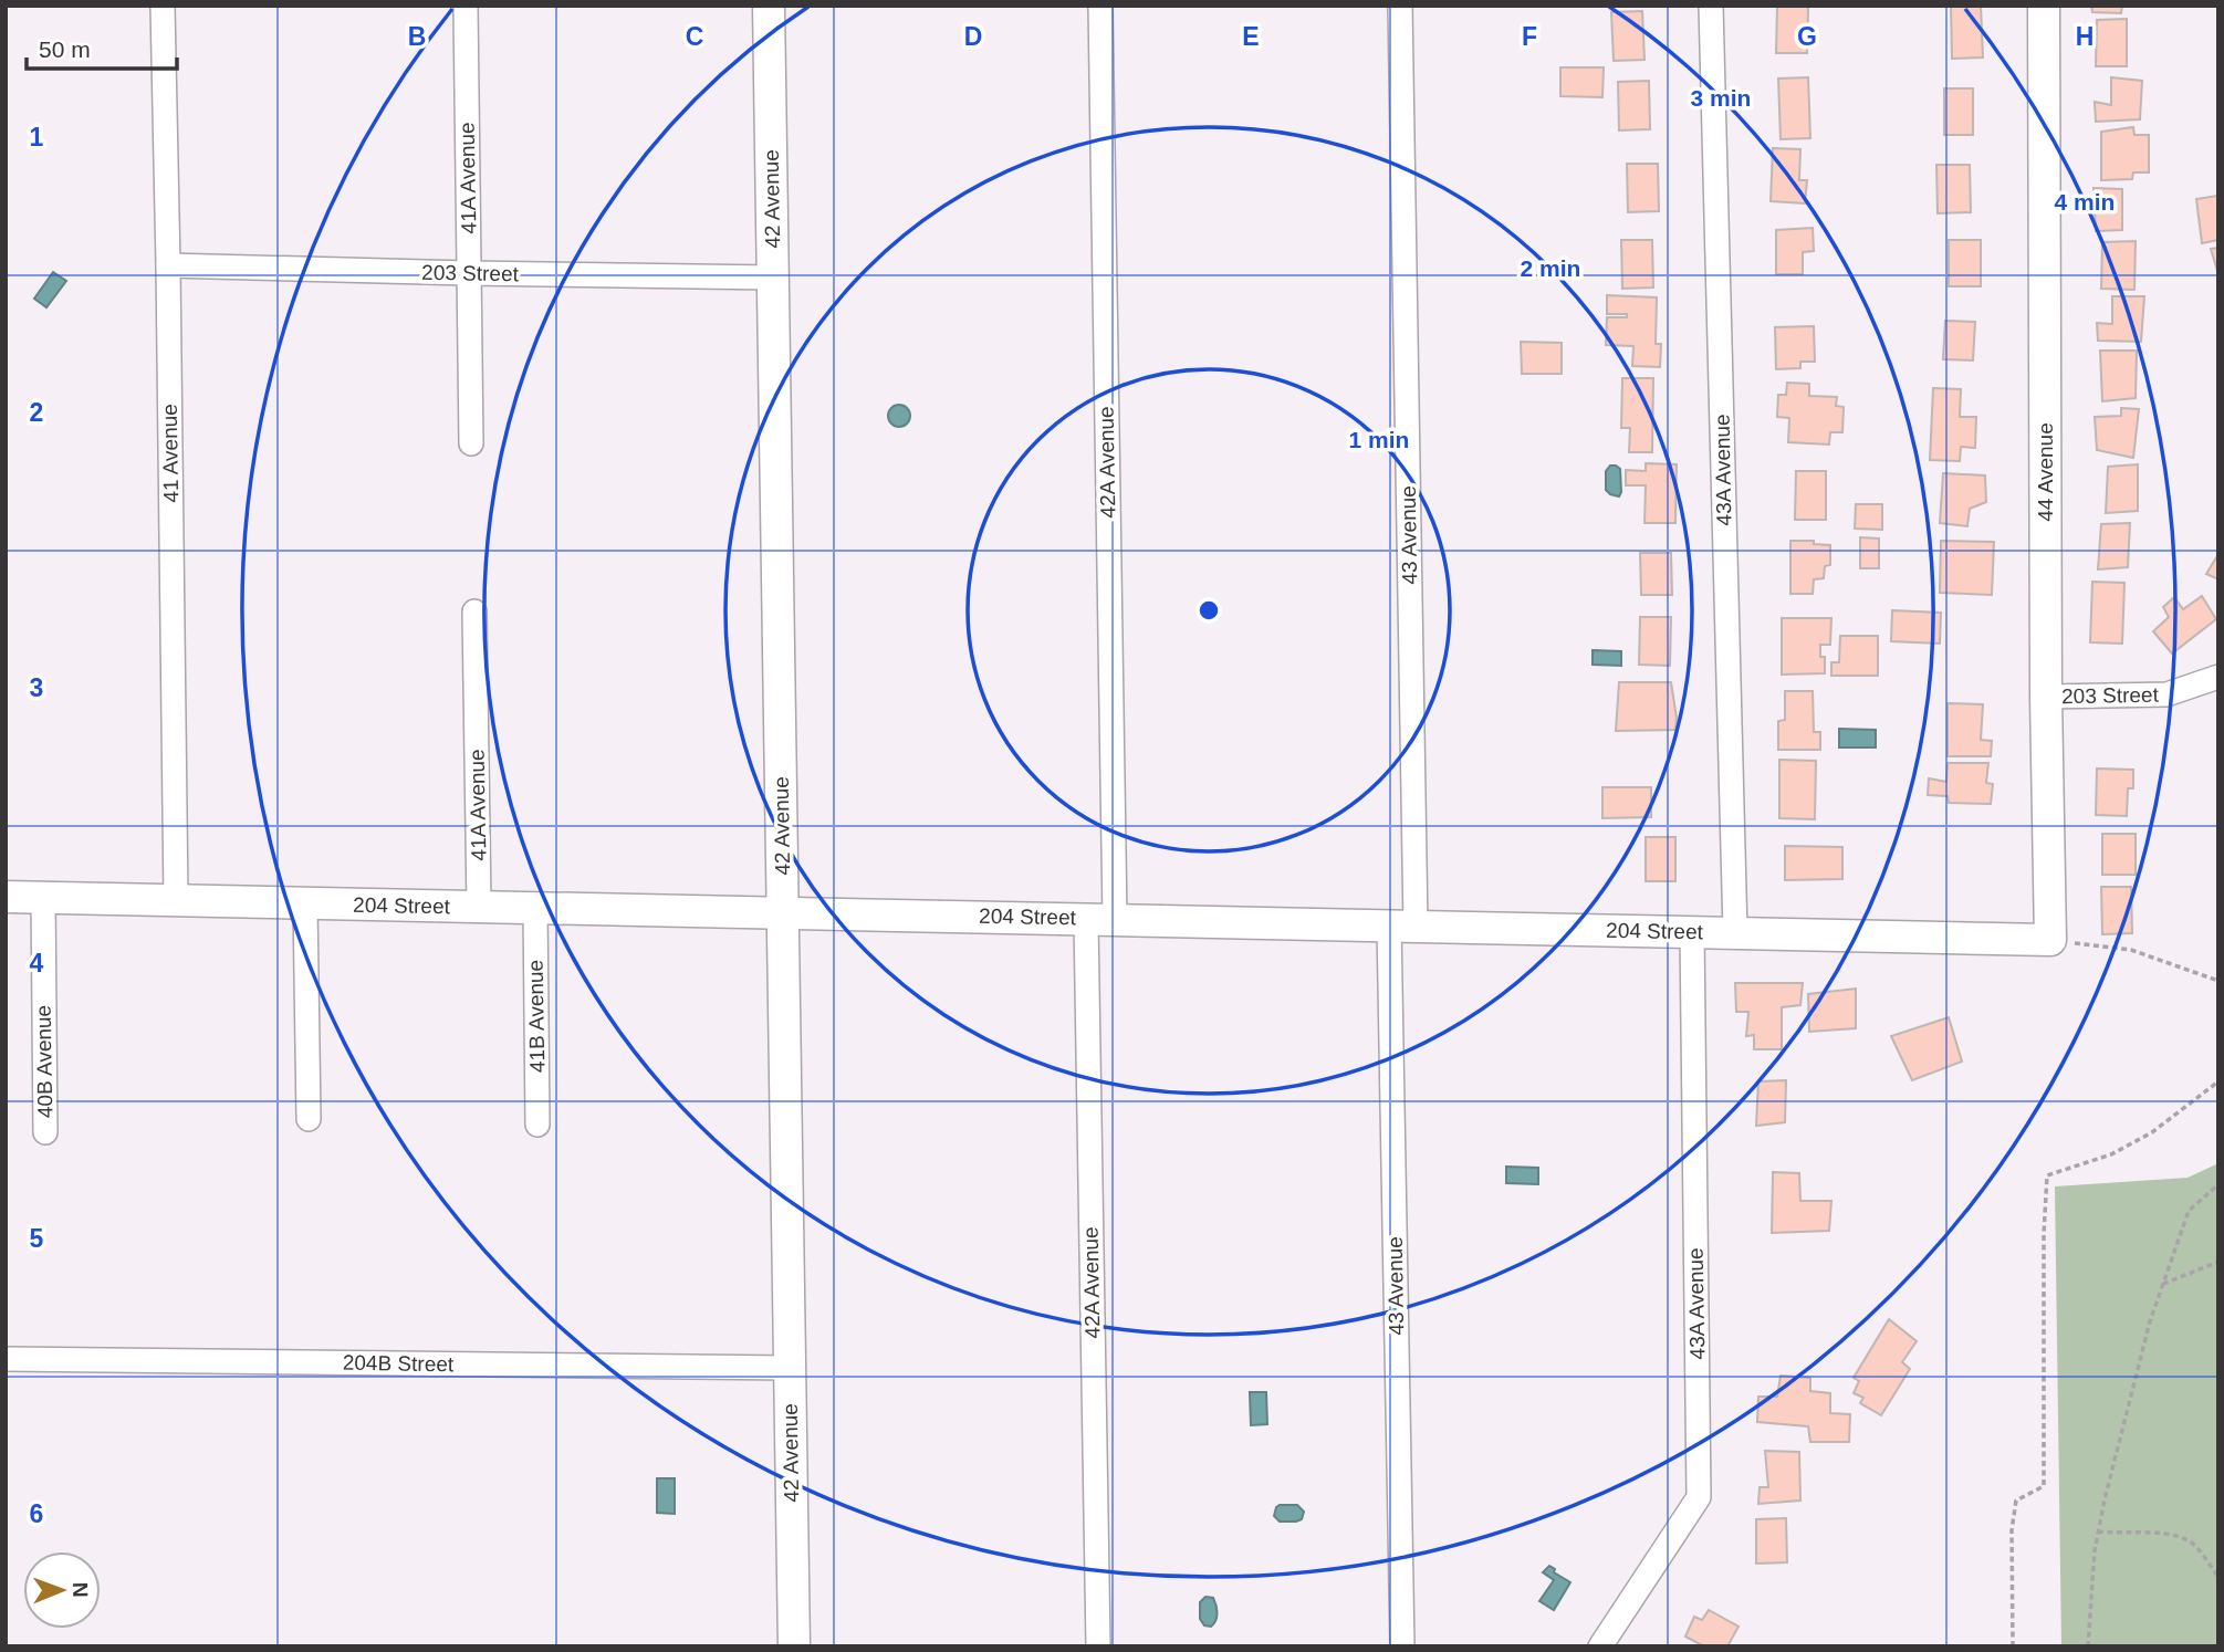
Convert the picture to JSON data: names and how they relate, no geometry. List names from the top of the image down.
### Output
{
  "streets": {
    "street": [
      "41A Avenue",
      "42 Avenue",
      "203 Street",
      "41 Avenue",
      "42A Avenue",
      "43A Avenue",
      "44 Avenue",
      "43 Avenue",
      "204 Street",
      "41B Avenue",
      "40B Avenue",
      "204B Street"
    ]
  },
  "crossings": [
    ["41A Avenue", "203 Street"],
    ["41A Avenue", "204 Street"],
    ["42 Avenue", "203 Street"],
    ["42 Avenue", "204 Street"],
    ["42 Avenue", "204B Street"],
    ["203 Street", "41 Avenue"],
    ["203 Street", "44 Avenue"],
    ["41 Avenue", "204 Street"],
    ["42A Avenue", "204 Street"],
    ["43A Avenue", "204 Street"],
    ["44 Avenue", "204 Street"],
    ["43 Avenue", "204 Street"],
    ["204 Street", "41B Avenue"],
    ["204 Street", "40B Avenue"]
  ],
  "scale_bar": "50 m",
  "north": "right",
  "grid": {
    "columns": [
      "B",
      "C",
      "D",
      "E",
      "F",
      "G",
      "H"
    ],
    "rows": [
      "1",
      "2",
      "3",
      "4",
      "5",
      "6"
    ]
  },
  "rings": [
    "3 min",
    "4 min",
    "2 min",
    "1 min"
  ]
}
